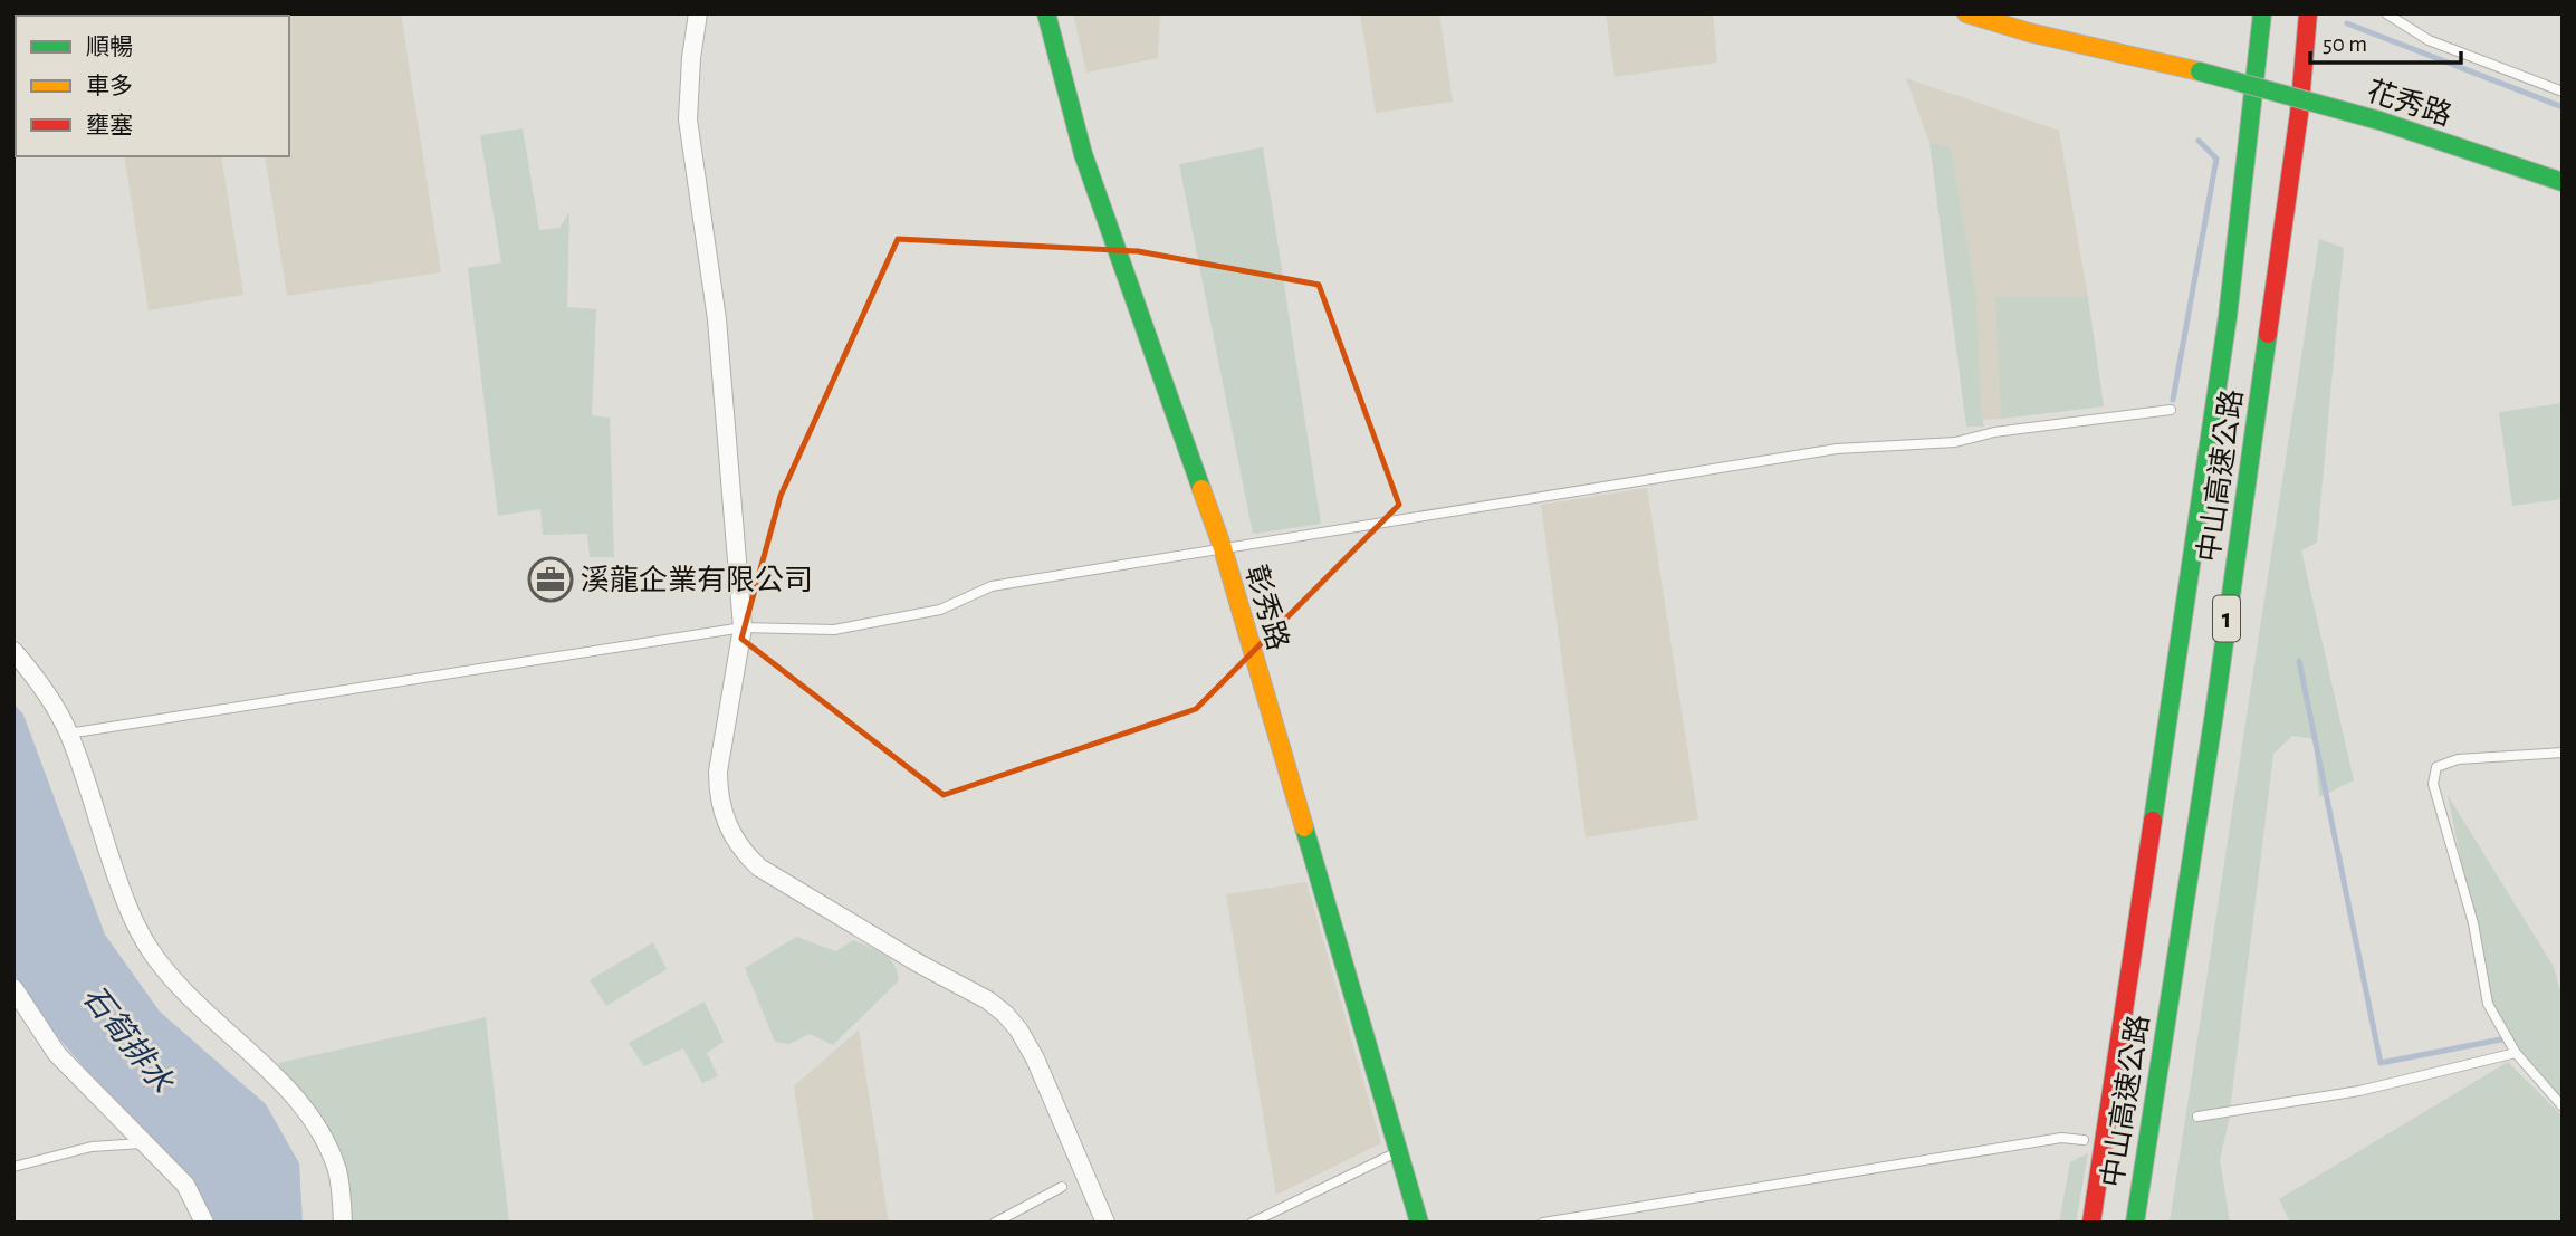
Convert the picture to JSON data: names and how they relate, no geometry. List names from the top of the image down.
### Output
{
  "streets": {
    "main road": [
      "花秀路",
      "中山高速公路",
      "彰秀路",
      "1"
    ]
  },
  "water": ["石筍排水"],
  "places": {
    "office": ["溪龍企業有限公司"]
  },
  "legend": ["順暢", "車多", "壅塞"],
  "scale_bar": "50 m"
}
